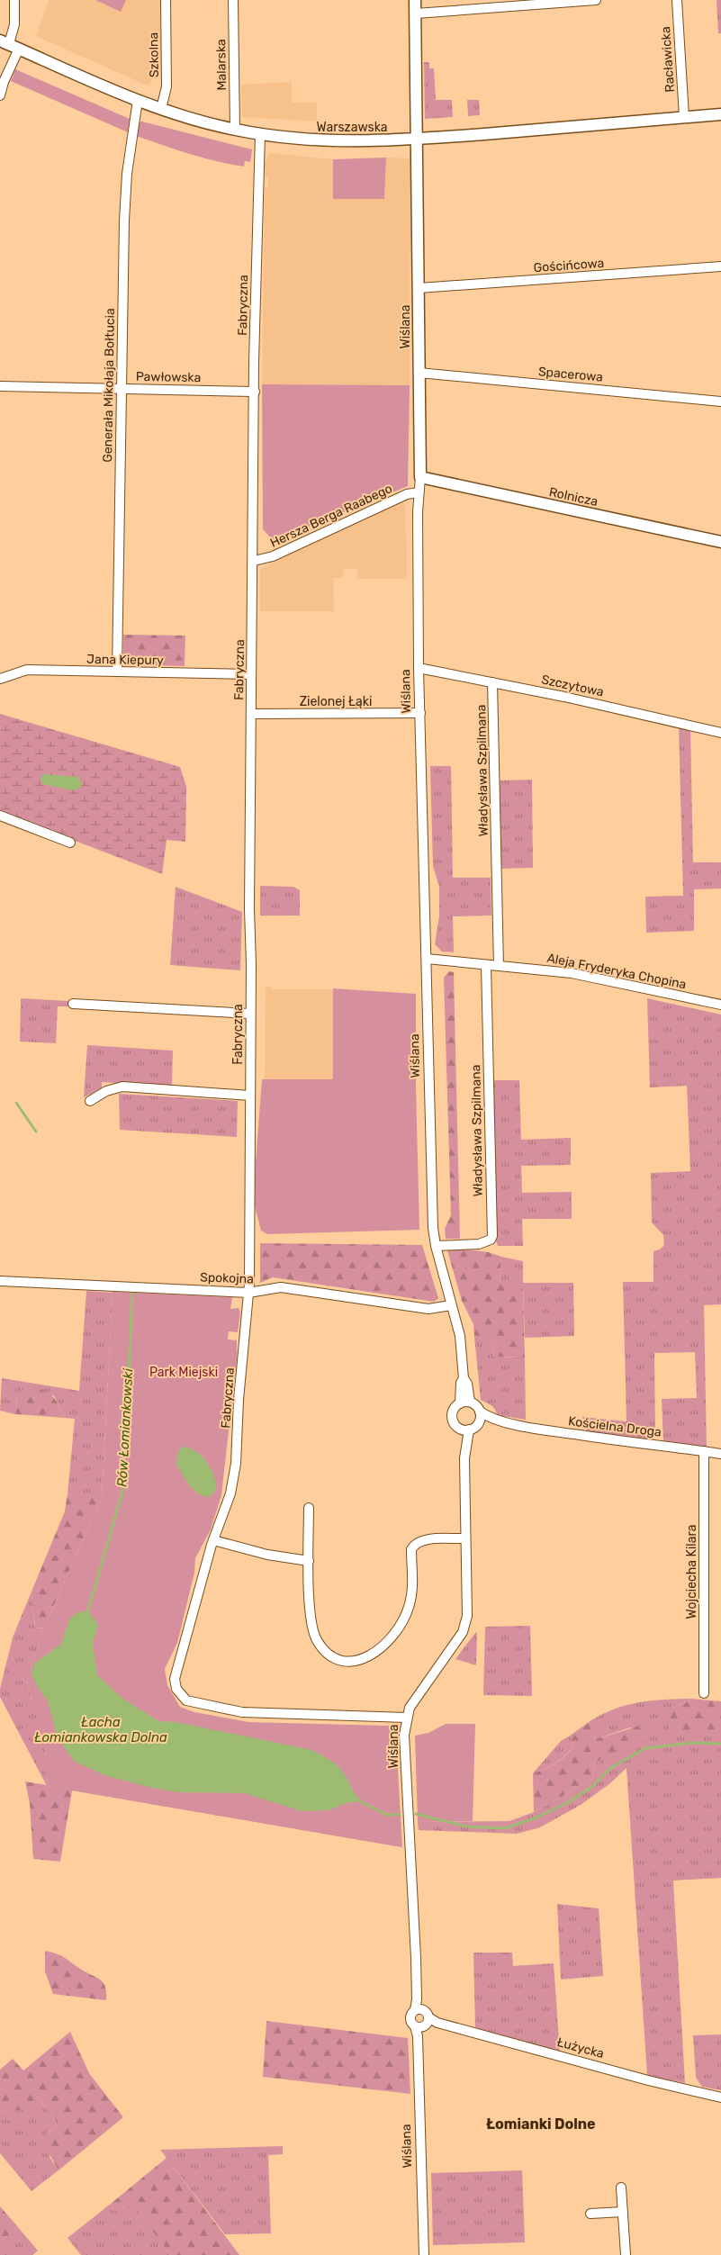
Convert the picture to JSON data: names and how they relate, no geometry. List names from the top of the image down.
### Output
{
  "streets": {
    "street": [
      "Szkolna",
      "Racławicka",
      "Malarska",
      "Warszawska",
      "Gościńcowa",
      "Fabryczna",
      "Wiślana",
      "Spacerowa",
      "Pawłowska",
      "Generała Mikołaja Bołtucia",
      "Rolnicza",
      "Hersza Berga Raabego",
      "Jana Kiepury",
      "Szczytowa",
      "Zielonej Łąki",
      "Władysława Szpilmana",
      "Aleja Fryderyka Chopina",
      "Spokojna",
      "Kościelna Droga",
      "Wojciecha Kilara",
      "Łużycka"
    ]
  },
  "crossings": [
    ["Szkolna", "Warszawska"],
    ["Racławicka", "Warszawska"],
    ["Malarska", "Warszawska"],
    ["Warszawska", "Fabryczna"],
    ["Warszawska", "Wiślana"],
    ["Warszawska", "Generała Mikołaja Bołtucia"],
    ["Gościńcowa", "Wiślana"],
    ["Fabryczna", "Wiślana"],
    ["Fabryczna", "Pawłowska"],
    ["Fabryczna", "Hersza Berga Raabego"],
    ["Fabryczna", "Jana Kiepury"],
    ["Fabryczna", "Zielonej Łąki"],
    ["Fabryczna", "Spokojna"],
    ["Wiślana", "Spacerowa"],
    ["Wiślana", "Rolnicza"],
    ["Wiślana", "Hersza Berga Raabego"],
    ["Wiślana", "Szczytowa"],
    ["Wiślana", "Zielonej Łąki"],
    ["Wiślana", "Władysława Szpilmana"],
    ["Wiślana", "Aleja Fryderyka Chopina"],
    ["Wiślana", "Spokojna"],
    ["Wiślana", "Kościelna Droga"],
    ["Wiślana", "Łużycka"],
    ["Pawłowska", "Generała Mikołaja Bołtucia"],
    ["Generała Mikołaja Bołtucia", "Jana Kiepury"],
    ["Szczytowa", "Władysława Szpilmana"],
    ["Władysława Szpilmana", "Aleja Fryderyka Chopina"],
    ["Kościelna Droga", "Wojciecha Kilara"]
  ],
  "districts": ["Łomianki Dolne"],
  "water": ["Rów Łomiankowski", "Łacha Łomiankowska Dolna"],
  "parks": ["Park Miejski"]
}
